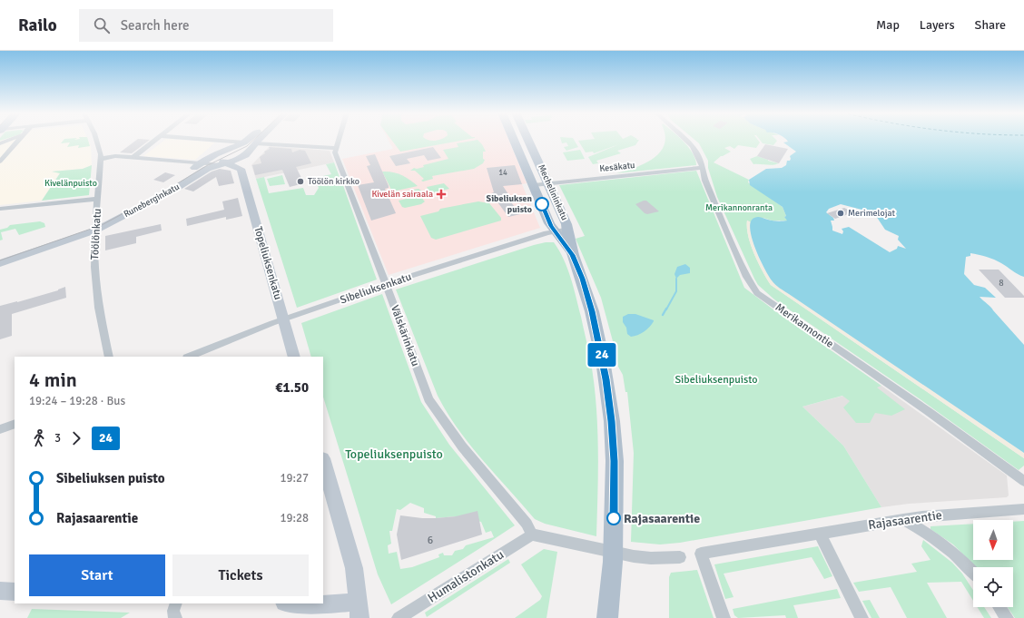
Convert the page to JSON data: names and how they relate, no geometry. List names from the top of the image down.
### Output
{
  "streets": {
    "main road": ["Mechelininkatu", "Runeberginkatu", "Topeliuksenkatu"],
    "street": [
      "Kesäkatu",
      "Töölönkatu",
      "Sibeliuksenkatu",
      "Merikannontie",
      "Välskärinkatu",
      "Rajasaarentie",
      "Humalistonkatu"
    ]
  },
  "crossings": [
    ["Kesäkatu", "Mechelininkatu"],
    ["Kesäkatu", "Merikannontie"],
    ["Mechelininkatu", "Sibeliuksenkatu"],
    ["Runeberginkatu", "Töölönkatu"],
    ["Topeliuksenkatu", "Sibeliuksenkatu"],
    ["Sibeliuksenkatu", "Välskärinkatu"],
    ["Välskärinkatu", "Humalistonkatu"]
  ],
  "parks": [
    "Kivelänpuisto",
    "Merikannonranta",
    "Sibeliuksenpuisto",
    "Topeliuksenpuisto"
  ],
  "places": {
    "other": [
      "Töölön kirkko",
      "Sibeliuksen puisto",
      "Merimelojat",
      "Rajasaarentie"
    ],
    "health": ["Kivelän sairaala"]
  },
  "lines": ["bus line 24"],
  "house_numbers": ["14", "8", "6"],
  "north": "bottom",
  "page": {
    "header": "Railo",
    "search": "Search here",
    "nav": ["Map", "Layers", "Share"],
    "on_map": "24",
    "heading": ["4 min", "19:24 – 19:28 · Bus", "€1.50"],
    "legs": ["3", "24"],
    "list": [
      {
        "name": "Sibeliuksen puisto",
        "value": "19:27"
      },
      {
        "name": "Rajasaarentie",
        "value": "19:28"
      }
    ],
    "buttons": ["Start", "Tickets"]
  }
}
